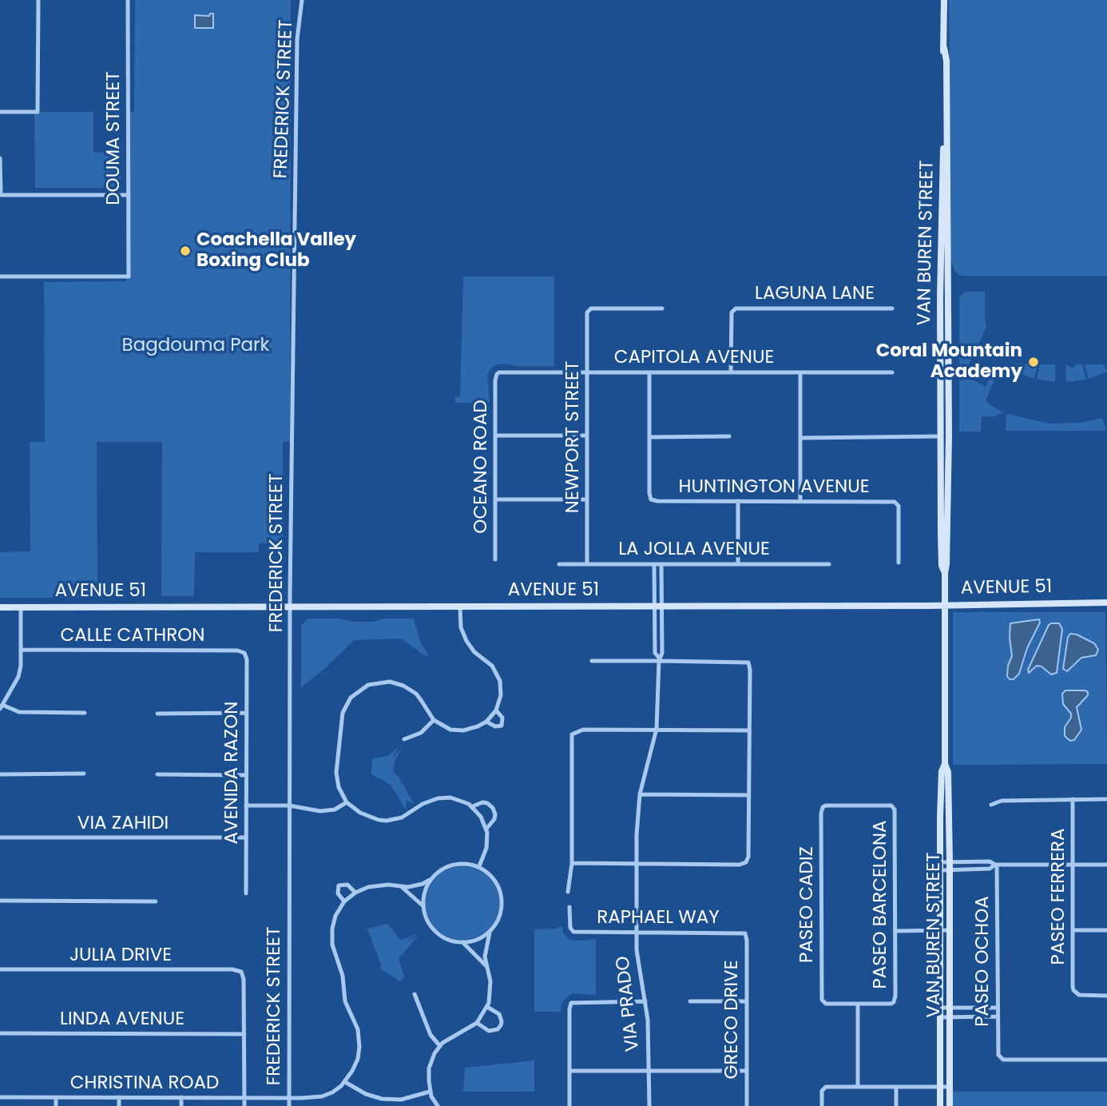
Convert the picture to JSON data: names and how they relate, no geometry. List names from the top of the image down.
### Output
{
  "streets": {
    "street": [
      "FREDERICK STREET",
      "DOUMA STREET",
      "VAN BUREN STREET",
      "LAGUNA LANE",
      "CAPITOLA AVENUE",
      "NEWPORT STREET",
      "OCEANO ROAD",
      "HUNTINGTON AVENUE",
      "LA JOLLA AVENUE",
      "AVENUE 51",
      "CALLE CATHRON",
      "AVENIDA RAZON",
      "VIA ZAHIDI",
      "PASEO FERRERA",
      "PASEO CADIZ",
      "PASEO BARCELONA",
      "RAPHAEL WAY",
      "JULIA DRIVE",
      "PASEO OCHOA",
      "VIA PRADO",
      "LINDA AVENUE",
      "GRECO DRIVE",
      "CHRISTINA ROAD"
    ]
  },
  "crossings": [
    ["FREDERICK STREET", "AVENUE 51"],
    ["FREDERICK STREET", "CHRISTINA ROAD"],
    ["VAN BUREN STREET", "AVENUE 51"],
    ["LAGUNA LANE", "CAPITOLA AVENUE"],
    ["CAPITOLA AVENUE", "NEWPORT STREET"],
    ["CAPITOLA AVENUE", "OCEANO ROAD"],
    ["NEWPORT STREET", "LA JOLLA AVENUE"],
    ["AVENUE 51", "VIA PRADO"],
    ["CALLE CATHRON", "AVENIDA RAZON"],
    ["AVENIDA RAZON", "VIA ZAHIDI"],
    ["PASEO CADIZ", "PASEO BARCELONA"],
    ["RAPHAEL WAY", "VIA PRADO"],
    ["RAPHAEL WAY", "GRECO DRIVE"],
    ["JULIA DRIVE", "LINDA AVENUE"]
  ],
  "parks": ["Bagdouma Park"],
  "places": ["Coachella Valley Boxing Club", "Coral Mountain Academy"]
}
